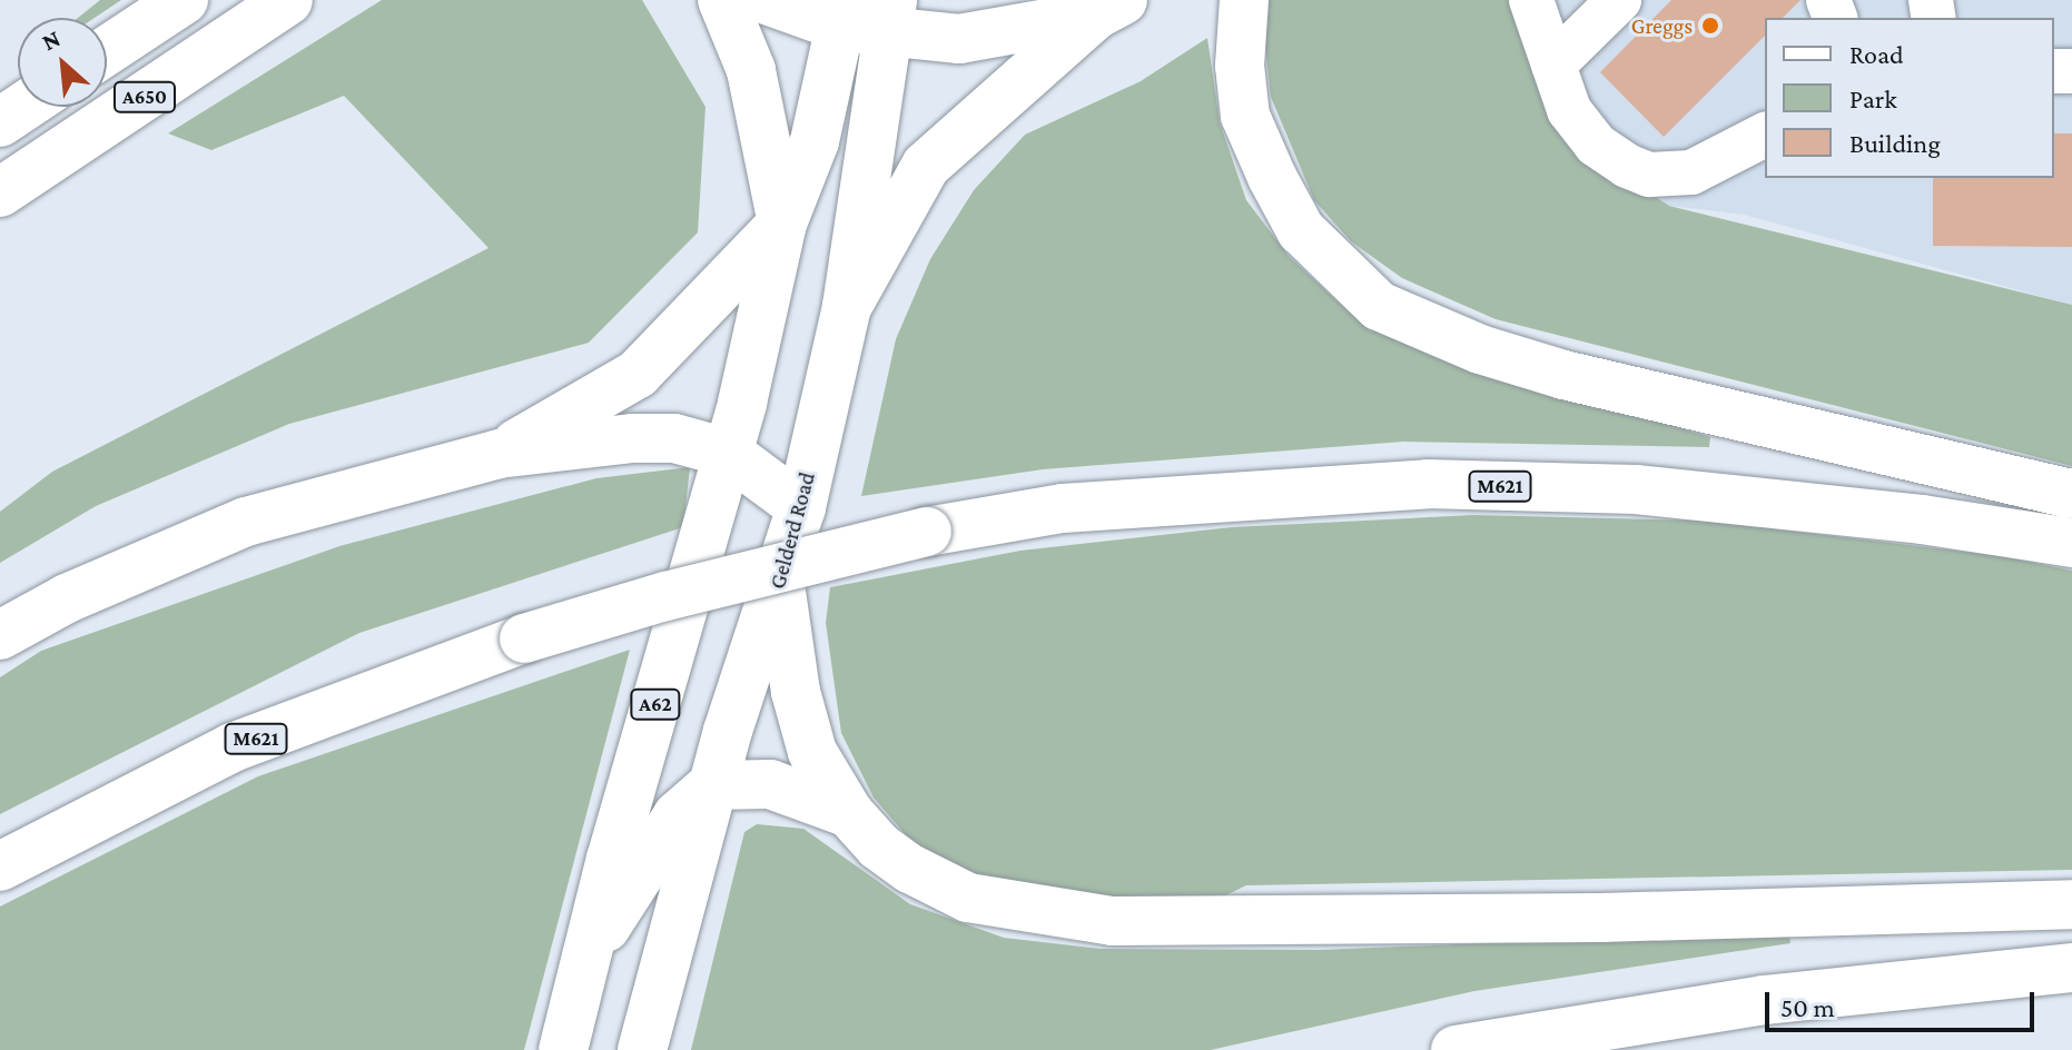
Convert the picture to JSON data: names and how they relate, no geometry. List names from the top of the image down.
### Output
{
  "streets": {
    "main road": [
      "A650",
      "M621",
      "Gelderd Road",
      "A62"
    ]
  },
  "crossings": [
    ["Gelderd Road", "A62"]
  ],
  "places": ["Greggs"],
  "legend": ["Road", "Park", "Building"],
  "scale_bar": "50 m",
  "north": "top left"
}
